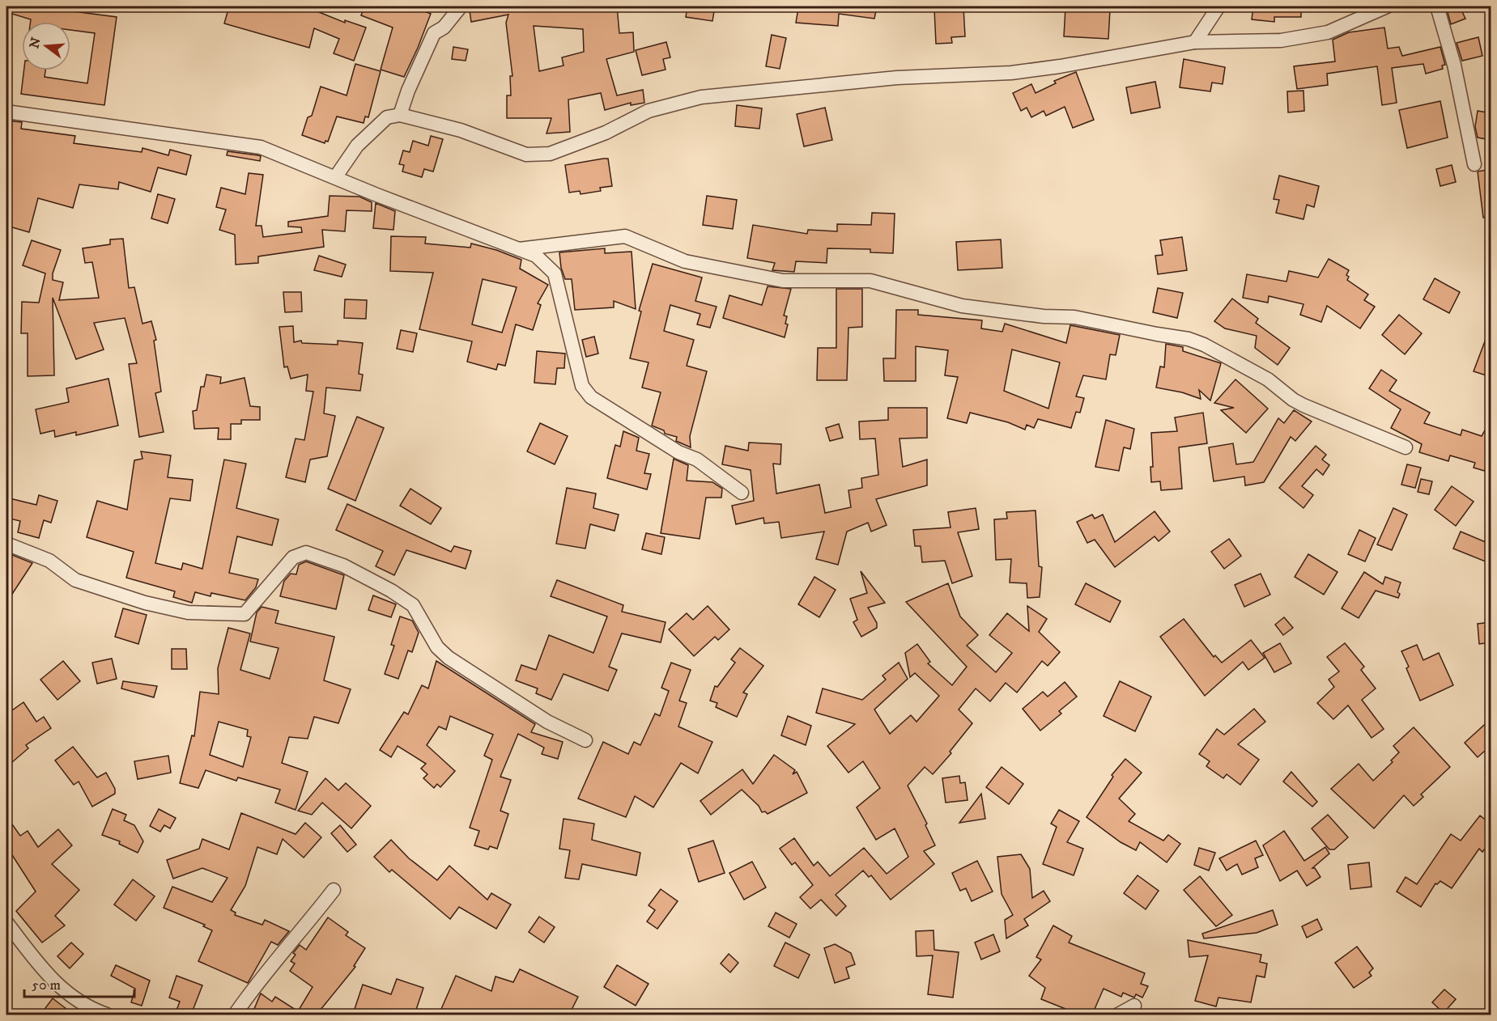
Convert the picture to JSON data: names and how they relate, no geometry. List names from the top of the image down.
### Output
{
  "scale_bar": "50 m",
  "north": "left"
}
